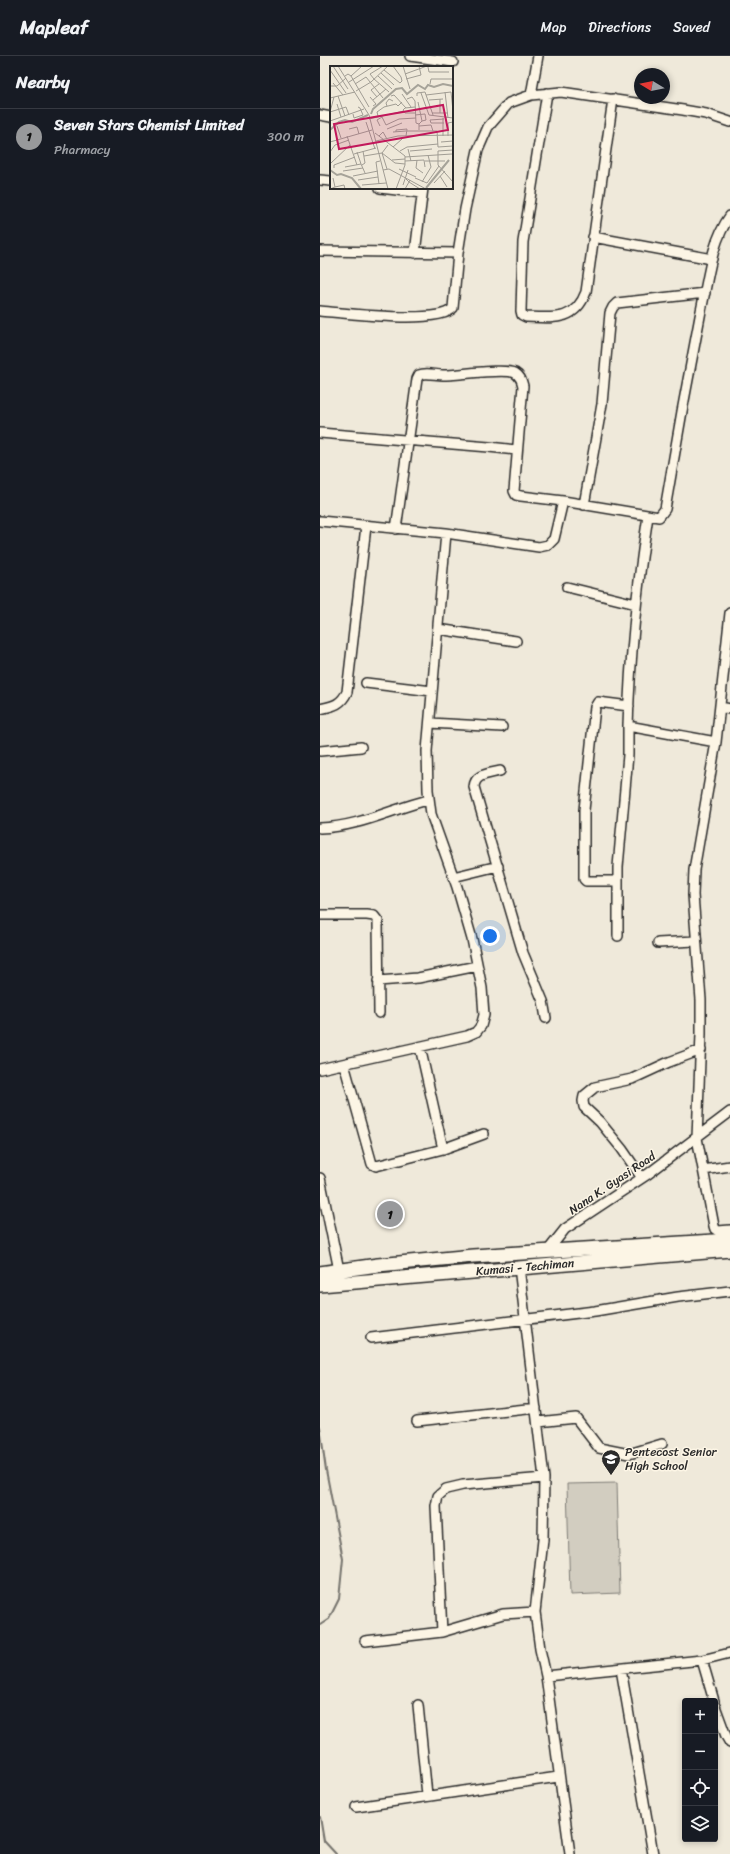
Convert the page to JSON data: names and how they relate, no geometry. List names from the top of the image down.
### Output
{
  "streets": {
    "highway": ["Kumasi - Techiman"],
    "street": ["Nana K. Gyasi Road"]
  },
  "places": {
    "school or university": ["Pentecost Senior High School"]
  },
  "north": "left",
  "page": {
    "header": "Mapleaf",
    "nav": ["Map", "Directions", "Saved"],
    "heading": "Nearby",
    "list": [
      {
        "mark": "1",
        "name": "Seven Stars Chemist Limited",
        "note": "Pharmacy",
        "value": "300 m"
      }
    ],
    "pins": "1",
    "map_buttons": ["+", "−"]
  }
}
